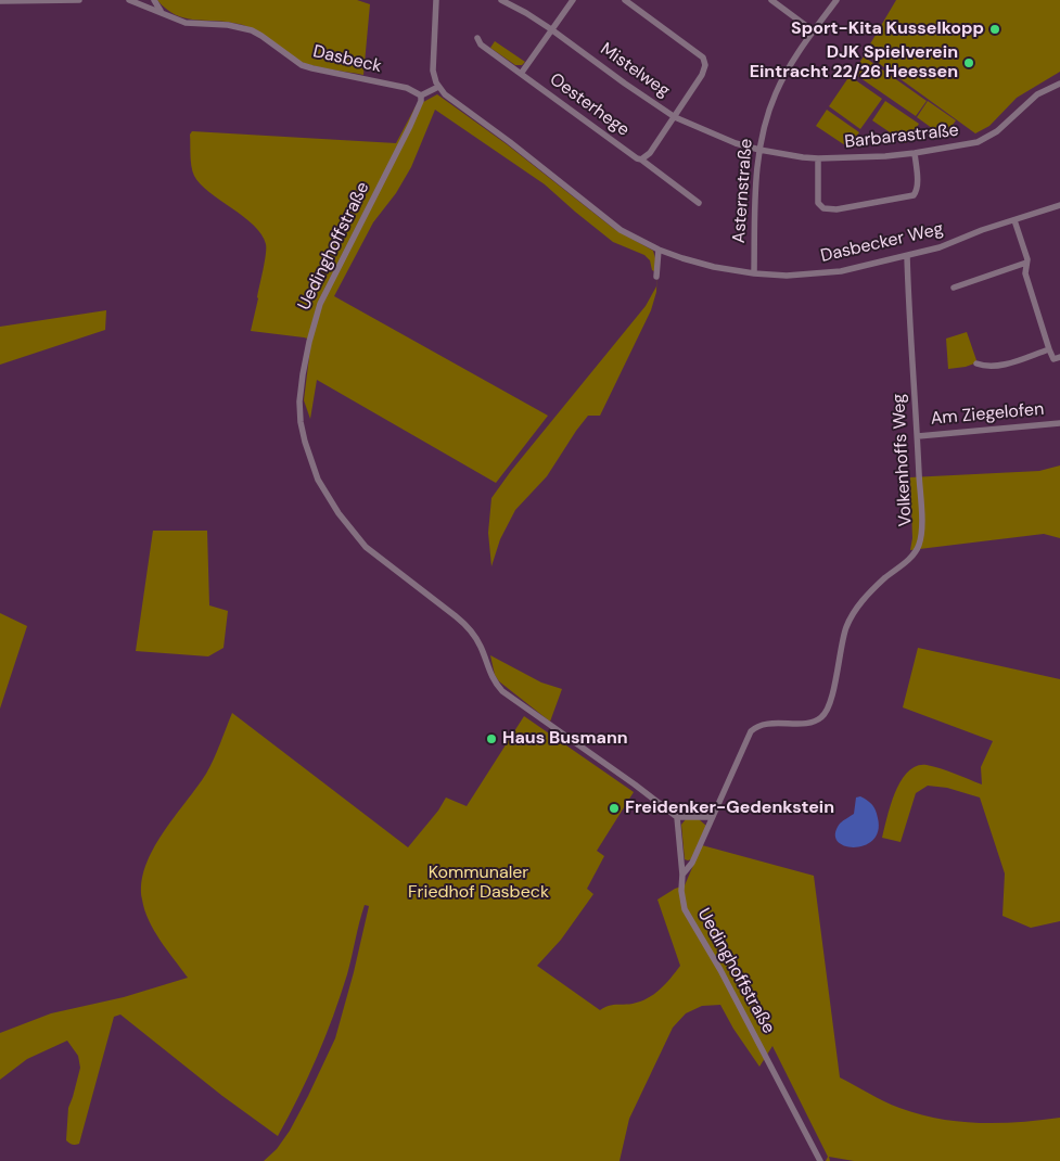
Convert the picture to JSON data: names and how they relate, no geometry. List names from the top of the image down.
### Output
{
  "streets": {
    "street": [
      "Dasbeck",
      "Mistelweg",
      "Oesterhege",
      "Barbarastraße",
      "Asternstraße",
      "Dasbecker Weg",
      "Uedinghoffstraße",
      "Am Ziegelofen",
      "Volkenhoffs Weg"
    ]
  },
  "crossings": [
    ["Dasbeck", "Uedinghoffstraße"],
    ["Mistelweg", "Barbarastraße"],
    ["Mistelweg", "Asternstraße"],
    ["Barbarastraße", "Asternstraße"],
    ["Asternstraße", "Dasbecker Weg"],
    ["Dasbecker Weg", "Volkenhoffs Weg"],
    ["Am Ziegelofen", "Volkenhoffs Weg"]
  ],
  "parks": ["Kommunaler Friedhof Dasbeck"],
  "places": [
    "Sport-Kita Kusselkopp",
    "DJK Spielverein Eintracht 22/26 Heessen",
    "Haus Busmann",
    "Freidenker-Gedenkstein"
  ]
}
